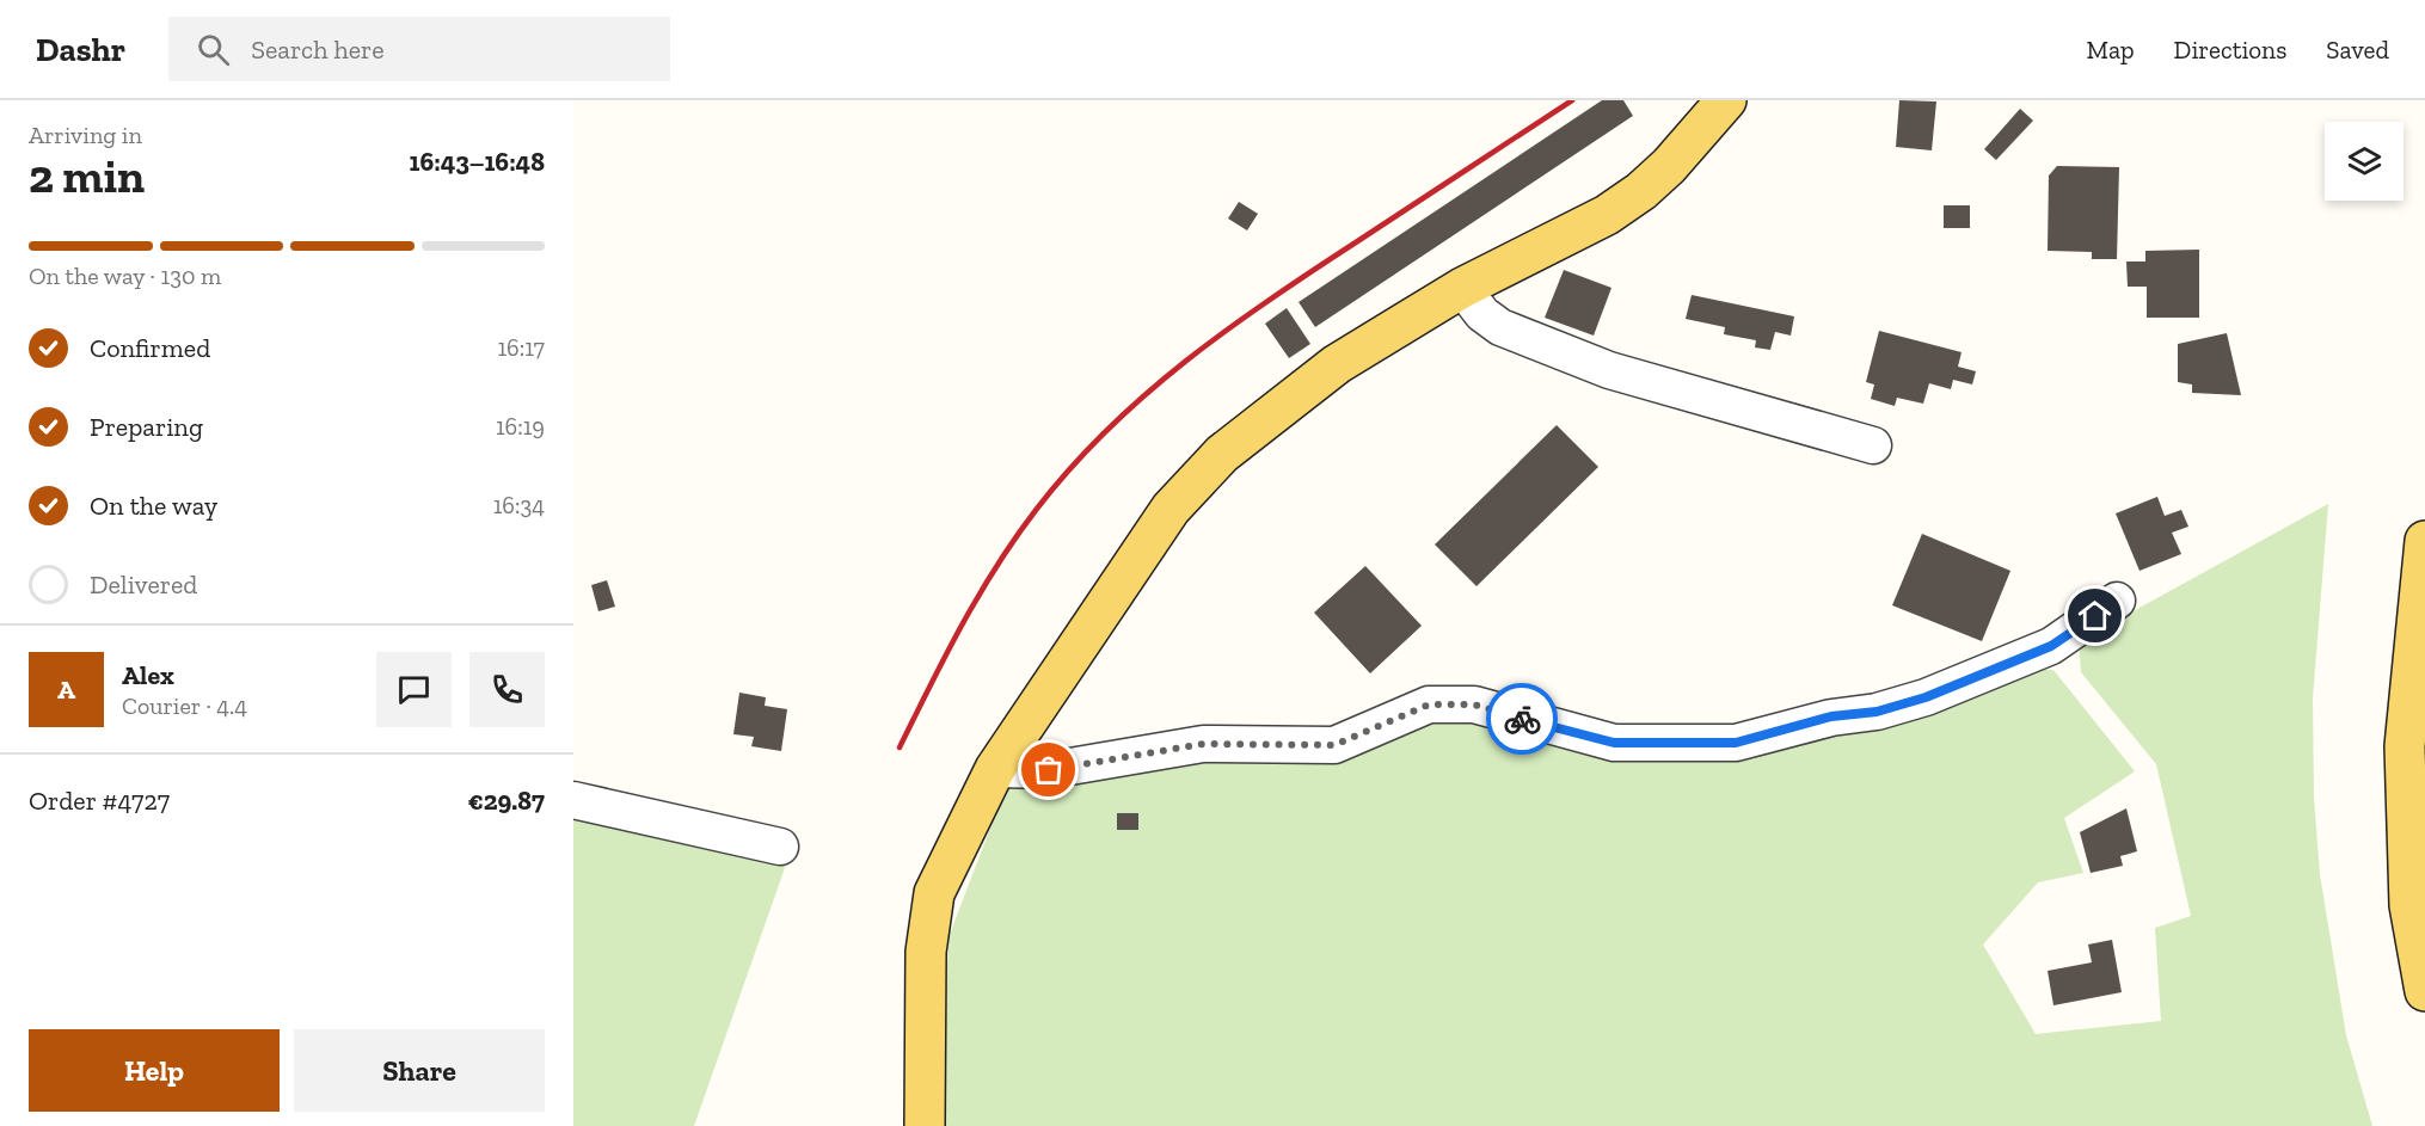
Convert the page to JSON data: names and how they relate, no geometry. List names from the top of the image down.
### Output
{
  "page": {
    "header": "Dashr",
    "search": "Search here",
    "nav": ["Map", "Directions", "Saved"],
    "heading": ["2 min", "Arriving in", "16:43–16:48"],
    "panel": [
      "Alex",
      "Courier · 4.4",
      "Order #4727",
      "€29.87"
    ],
    "bar": "On the way · 130 m",
    "list": [
      ["Confirmed", "16:17"],
      ["Preparing", "16:19"],
      ["On the way", "16:34"],
      "Delivered"
    ],
    "round": "A",
    "buttons": ["Help", "Share"]
  }
}
